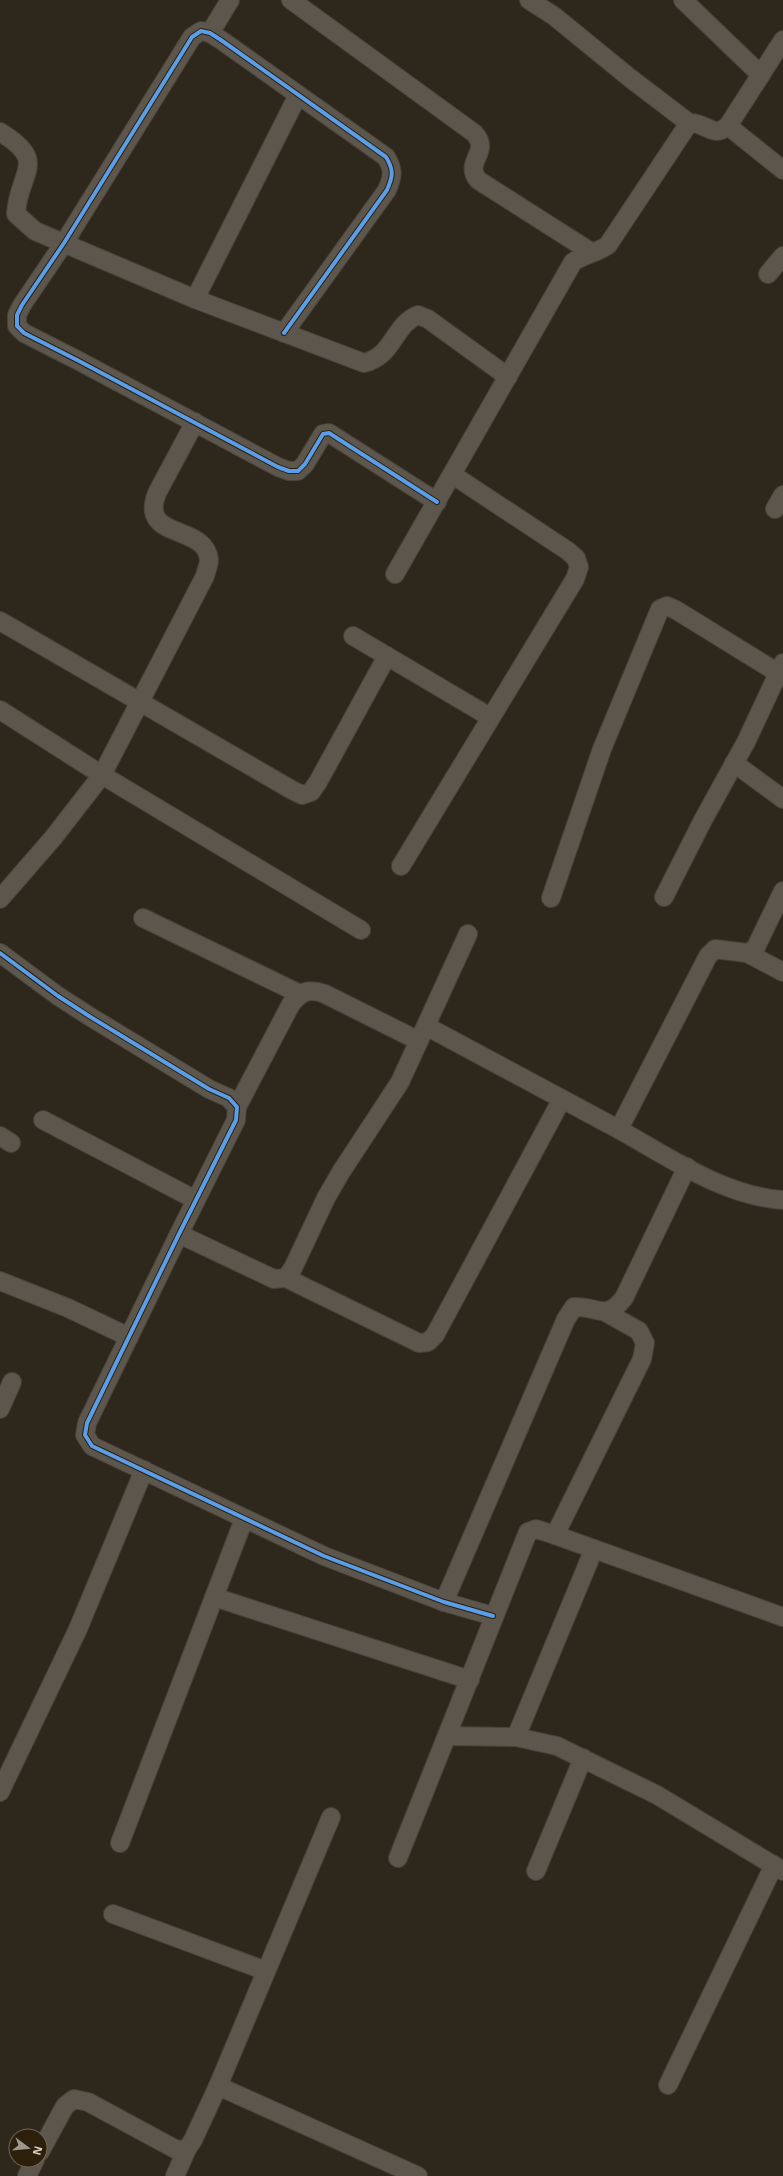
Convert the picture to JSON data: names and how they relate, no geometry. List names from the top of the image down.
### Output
{
  "north": "right"
}
